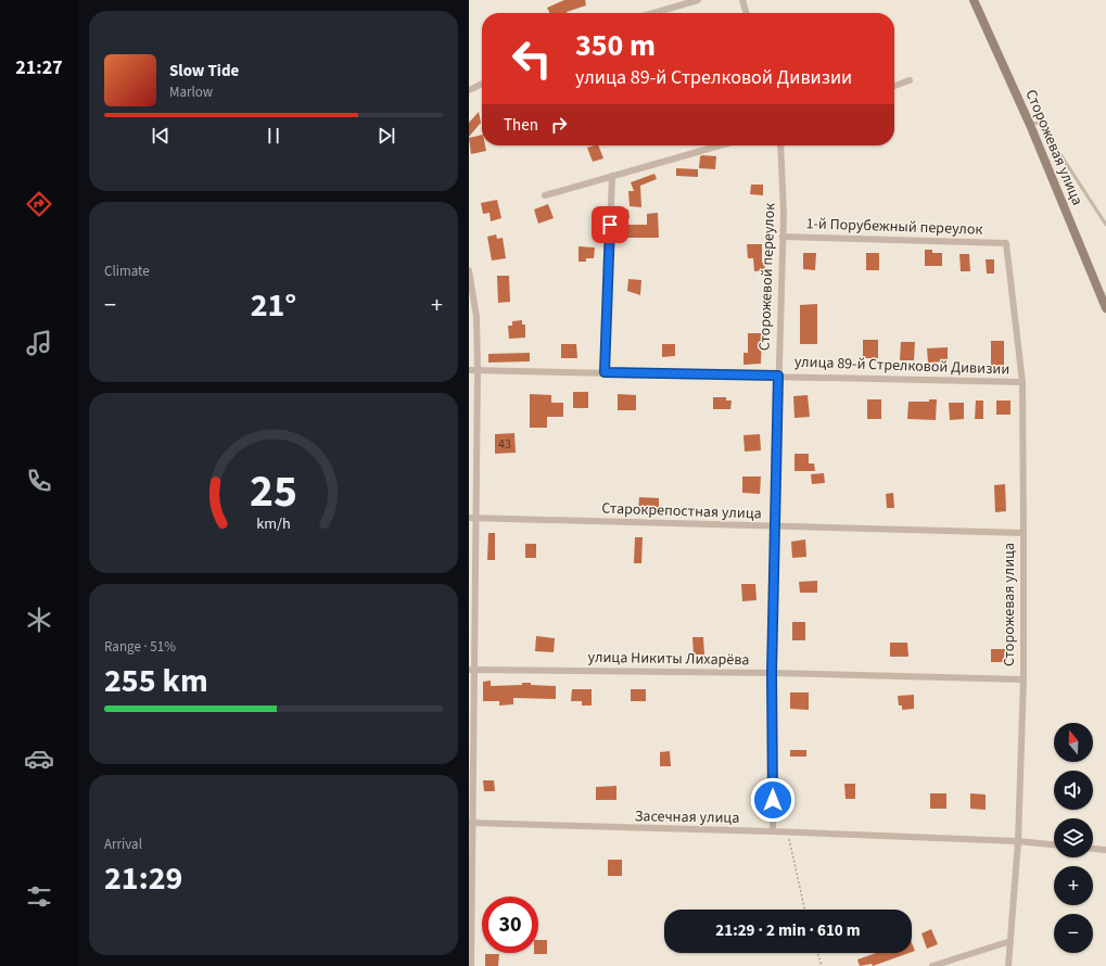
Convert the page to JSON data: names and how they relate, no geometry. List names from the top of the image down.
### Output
{
  "streets": {
    "main road": ["Сторожевая улица"],
    "street": [
      "1-й Порубежный переулок",
      "Сторожевой переулок",
      "улица 89-й Стрелковой Дивизии",
      "Старокрепостная улица",
      "улица Никиты Лихарёва",
      "Засечная улица"
    ]
  },
  "crossings": [
    ["Сторожевая улица", "1-й Порубежный переулок"],
    ["Сторожевая улица", "улица 89-й Стрелковой Дивизии"],
    ["Сторожевая улица", "Старокрепостная улица"],
    ["Сторожевая улица", "улица Никиты Лихарёва"],
    ["Сторожевая улица", "Засечная улица"],
    ["1-й Порубежный переулок", "Сторожевой переулок"],
    ["Сторожевой переулок", "улица 89-й Стрелковой Дивизии"],
    ["Сторожевой переулок", "Старокрепостная улица"],
    ["Сторожевой переулок", "улица Никиты Лихарёва"],
    ["Сторожевой переулок", "Засечная улица"]
  ],
  "house_numbers": ["43"],
  "north": "top",
  "page": {
    "tabs": "21:27",
    "turn": ["350 m", "улица 89-й Стрелковой Дивизии"],
    "song": ["Slow Tide", "Marlow"],
    "then": "Then",
    "tile": [
      "Climate",
      ["Range · 51%", "255 km"],
      ["Arrival", "21:29"]
    ],
    "heat": ["−", "21°", "+"],
    "map_buttons": ["+", "−"],
    "limit": "30",
    "trip": "21:29 · 2 min · 610 m",
    "gauge": ["25", "km/h"]
  }
}
